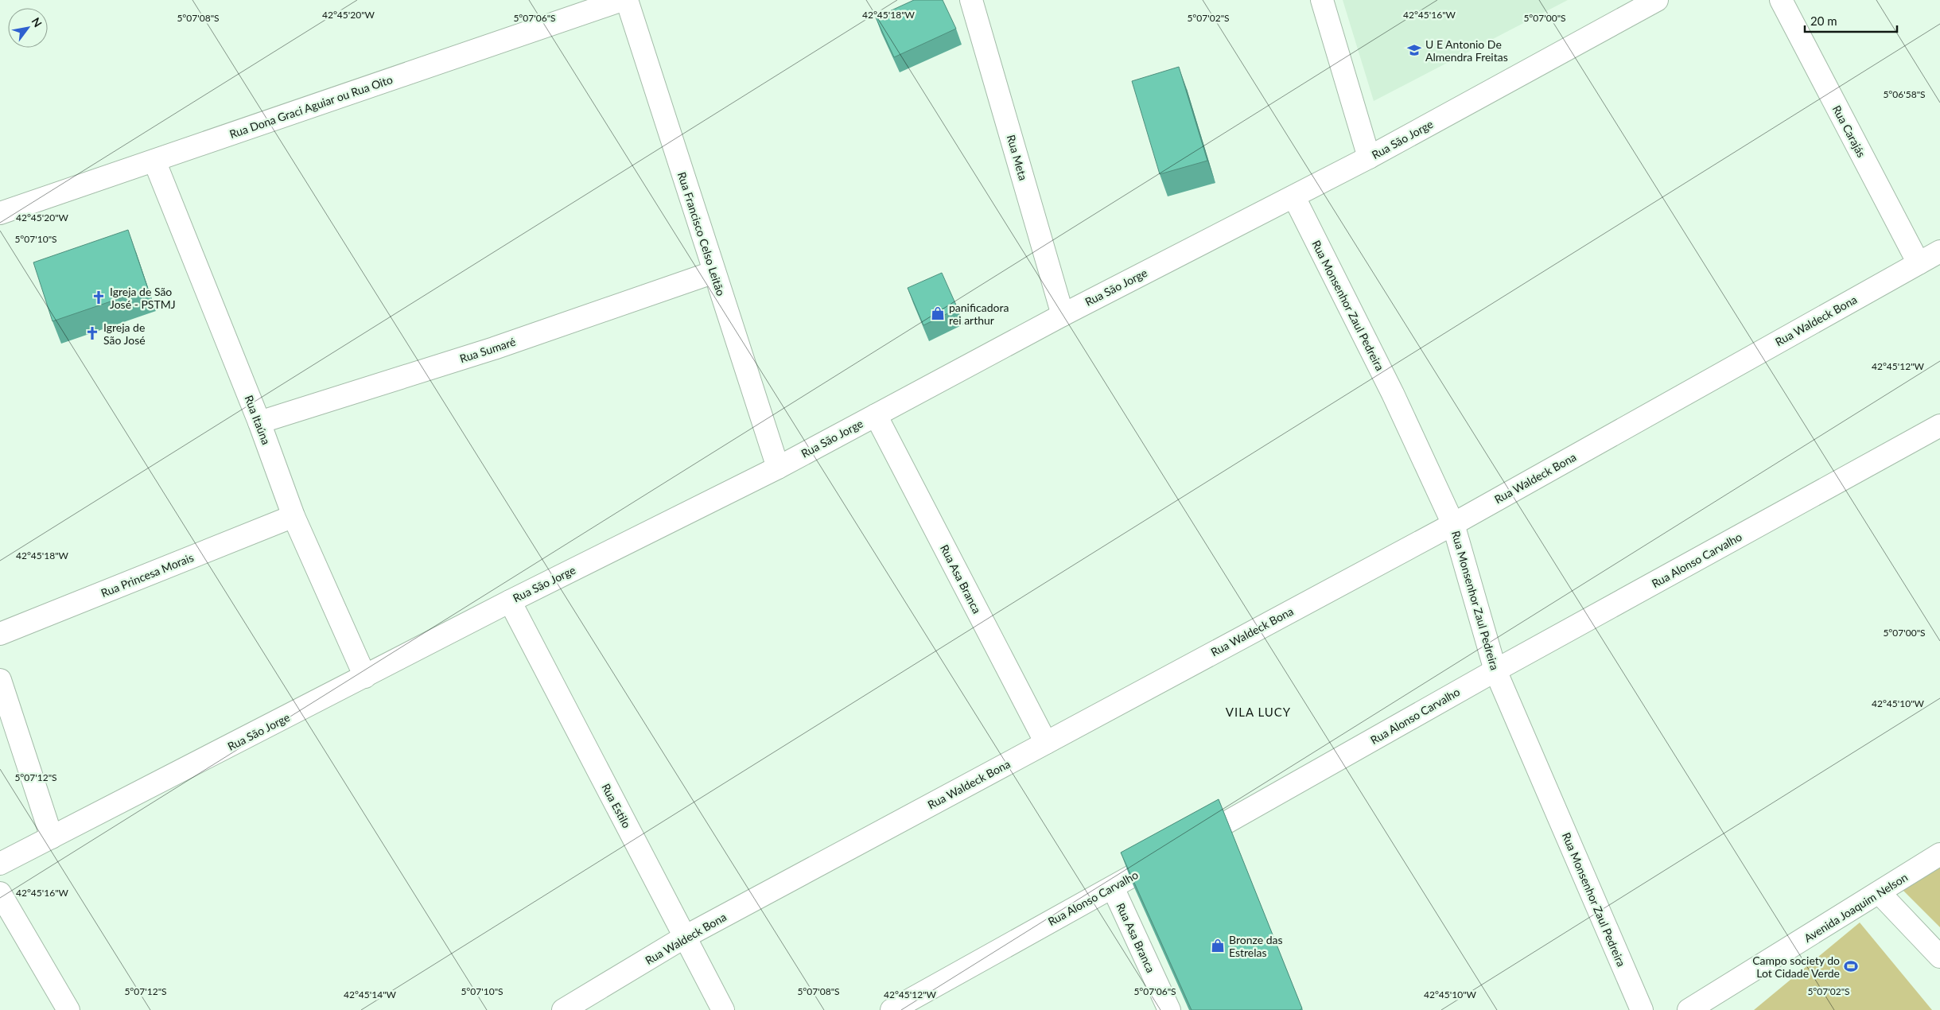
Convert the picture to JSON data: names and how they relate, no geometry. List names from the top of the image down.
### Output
{
  "streets": {
    "street": [
      "Rua Dona Graci Aguiar ou Rua Oito",
      "Rua Carajás",
      "Rua São Jorge",
      "Rua Meta",
      "Rua Francisco Celso Leitão",
      "Rua Monsenhor Zaul Pedreira",
      "Rua Waldeck Bona",
      "Rua Sumaré",
      "Rua Itaúna",
      "Rua Alonso Carvalho",
      "Rua Princesa Morais",
      "Rua Asa Branca",
      "Rua Estilo",
      "Avenida Joaquim Nelson"
    ]
  },
  "crossings": [
    ["Rua Dona Graci Aguiar ou Rua Oito", "Rua Itaúna"],
    ["Rua Carajás", "Rua Waldeck Bona"],
    ["Rua São Jorge", "Rua Meta"],
    ["Rua São Jorge", "Rua Francisco Celso Leitão"],
    ["Rua São Jorge", "Rua Monsenhor Zaul Pedreira"],
    ["Rua São Jorge", "Rua Itaúna"],
    ["Rua São Jorge", "Rua Asa Branca"],
    ["Rua São Jorge", "Rua Estilo"],
    ["Rua Francisco Celso Leitão", "Rua Sumaré"],
    ["Rua Monsenhor Zaul Pedreira", "Rua Waldeck Bona"],
    ["Rua Monsenhor Zaul Pedreira", "Rua Alonso Carvalho"],
    ["Rua Waldeck Bona", "Rua Asa Branca"],
    ["Rua Waldeck Bona", "Rua Estilo"],
    ["Rua Sumaré", "Rua Itaúna"],
    ["Rua Itaúna", "Rua Princesa Morais"],
    ["Rua Alonso Carvalho", "Rua Asa Branca"]
  ],
  "districts": ["VILA LUCY"],
  "places": {
    "school or university": ["U E Antonio De Almendra Freitas"],
    "church": ["Igreja de São José - PSTMJ", "Igreja de São José"],
    "shop": ["panificadora rei arthur", "Bronze das Estrelas"],
    "sports": ["Campo society do Lot Cidade Verde"]
  },
  "scale_bar": "20 m",
  "north": "top right",
  "coordinates": [
    "42°45'20\"W",
    "42°45'18\"W",
    "42°45'16\"W",
    "5°07'08\"S",
    "5°07'06\"S",
    "5°07'02\"S",
    "5°07'00\"S",
    "5°06'58\"S",
    "5°07'10\"S",
    "42°45'12\"W",
    "42°45'10\"W",
    "5°07'12\"S",
    "42°45'14\"W"
  ]
}
